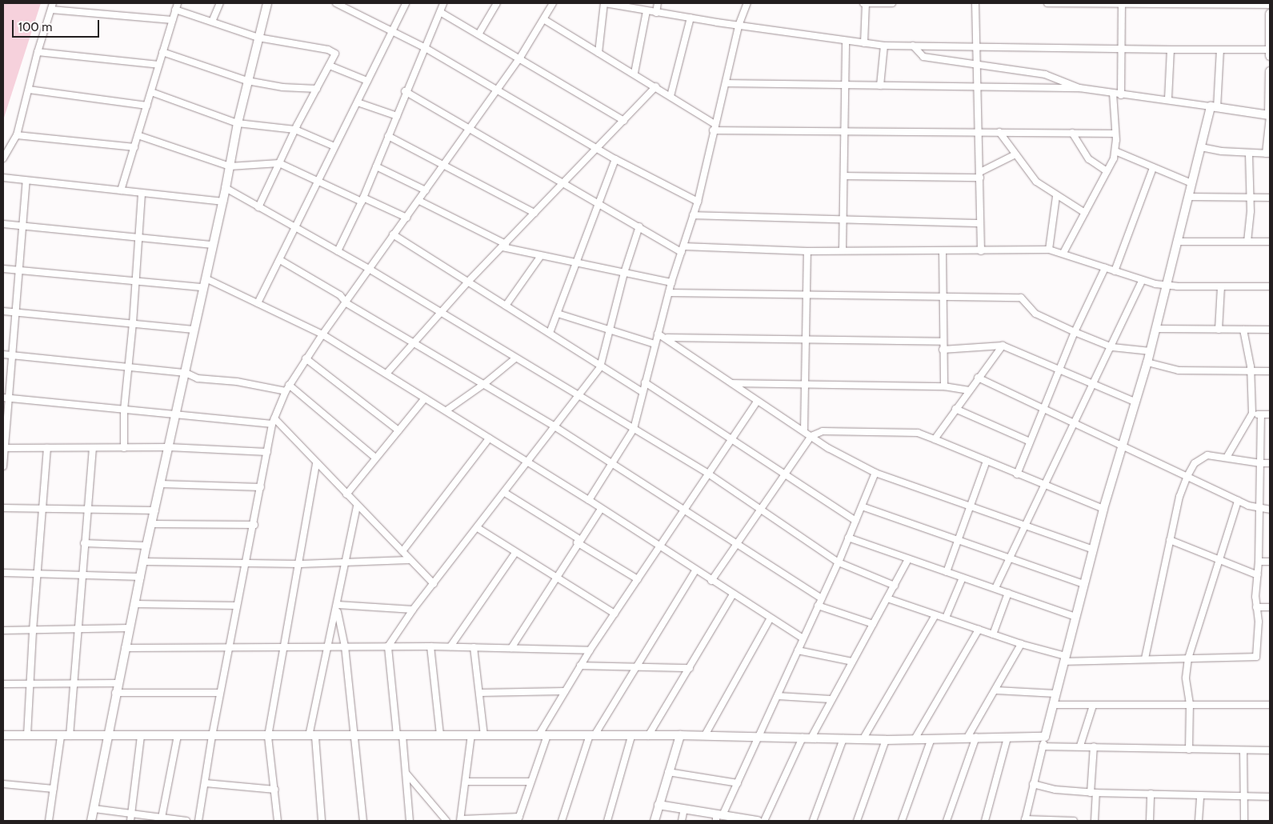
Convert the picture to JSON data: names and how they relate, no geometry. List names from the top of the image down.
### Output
{
  "scale_bar": "100 m"
}
